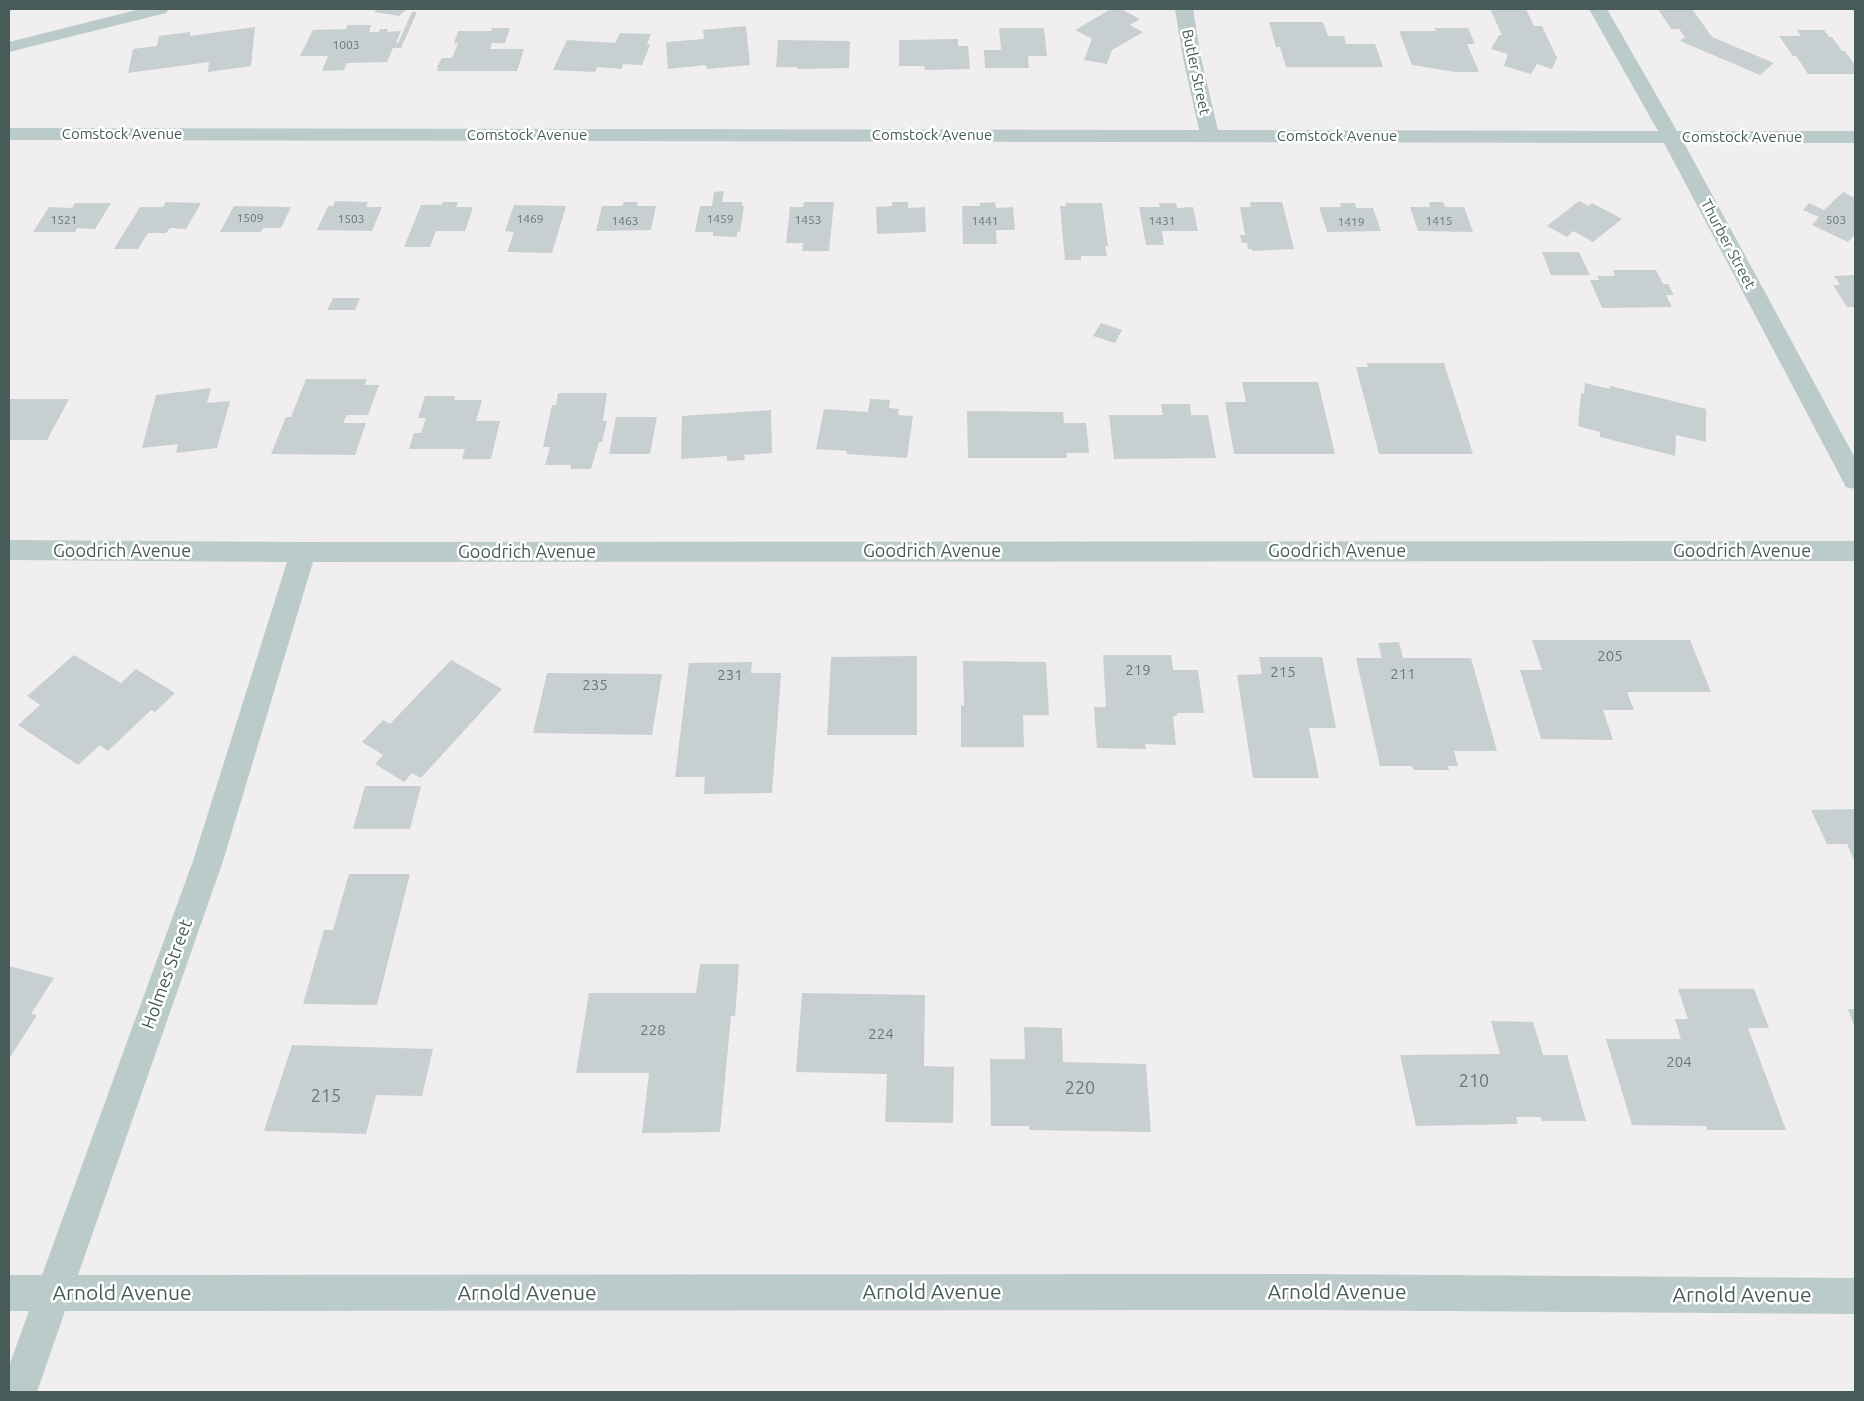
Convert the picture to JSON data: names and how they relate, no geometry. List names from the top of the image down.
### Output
{
  "streets": {
    "street": [
      "Butler Street",
      "Comstock Avenue",
      "Thurber Street",
      "Goodrich Avenue",
      "Holmes Street",
      "Arnold Avenue"
    ]
  },
  "crossings": [
    ["Butler Street", "Comstock Avenue"],
    ["Comstock Avenue", "Thurber Street"],
    ["Goodrich Avenue", "Holmes Street"],
    ["Holmes Street", "Arnold Avenue"]
  ],
  "house_numbers": [
    "1003",
    "1509",
    "1503",
    "1469",
    "1459",
    "1521",
    "1453",
    "503",
    "1463",
    "1441",
    "1431",
    "1415",
    "1419",
    "205",
    "219",
    "215",
    "211",
    "231",
    "235",
    "228",
    "224",
    "204",
    "210",
    "220",
    "215"
  ]
}
